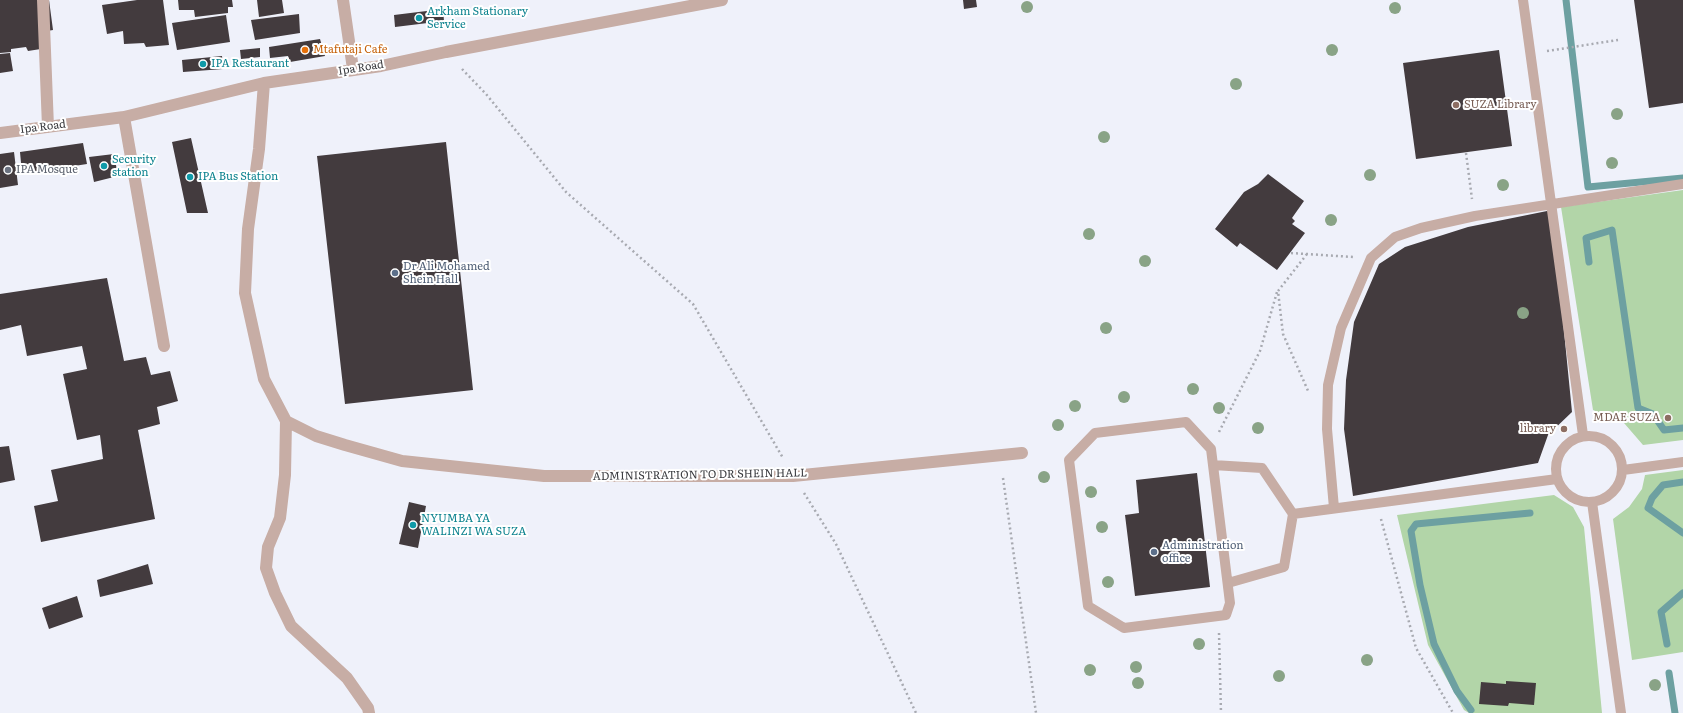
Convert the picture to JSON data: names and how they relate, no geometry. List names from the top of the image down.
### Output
{
  "streets": {
    "street": ["Ipa Road", "ADMINISTRATION TO DR SHEIN HALL"]
  },
  "places": [
    "Arkham Stationary Service",
    "Mtafutaji Cafe",
    "IPA Restaurant",
    "SUZA Library",
    "Security station",
    "IPA Mosque",
    "IPA Bus Station",
    "Dr Ali Mohamed Shein Hall",
    "MDAE SUZA",
    "library",
    "NYUMBA YA WALINZI WA SUZA",
    "Administration office"
  ]
}
